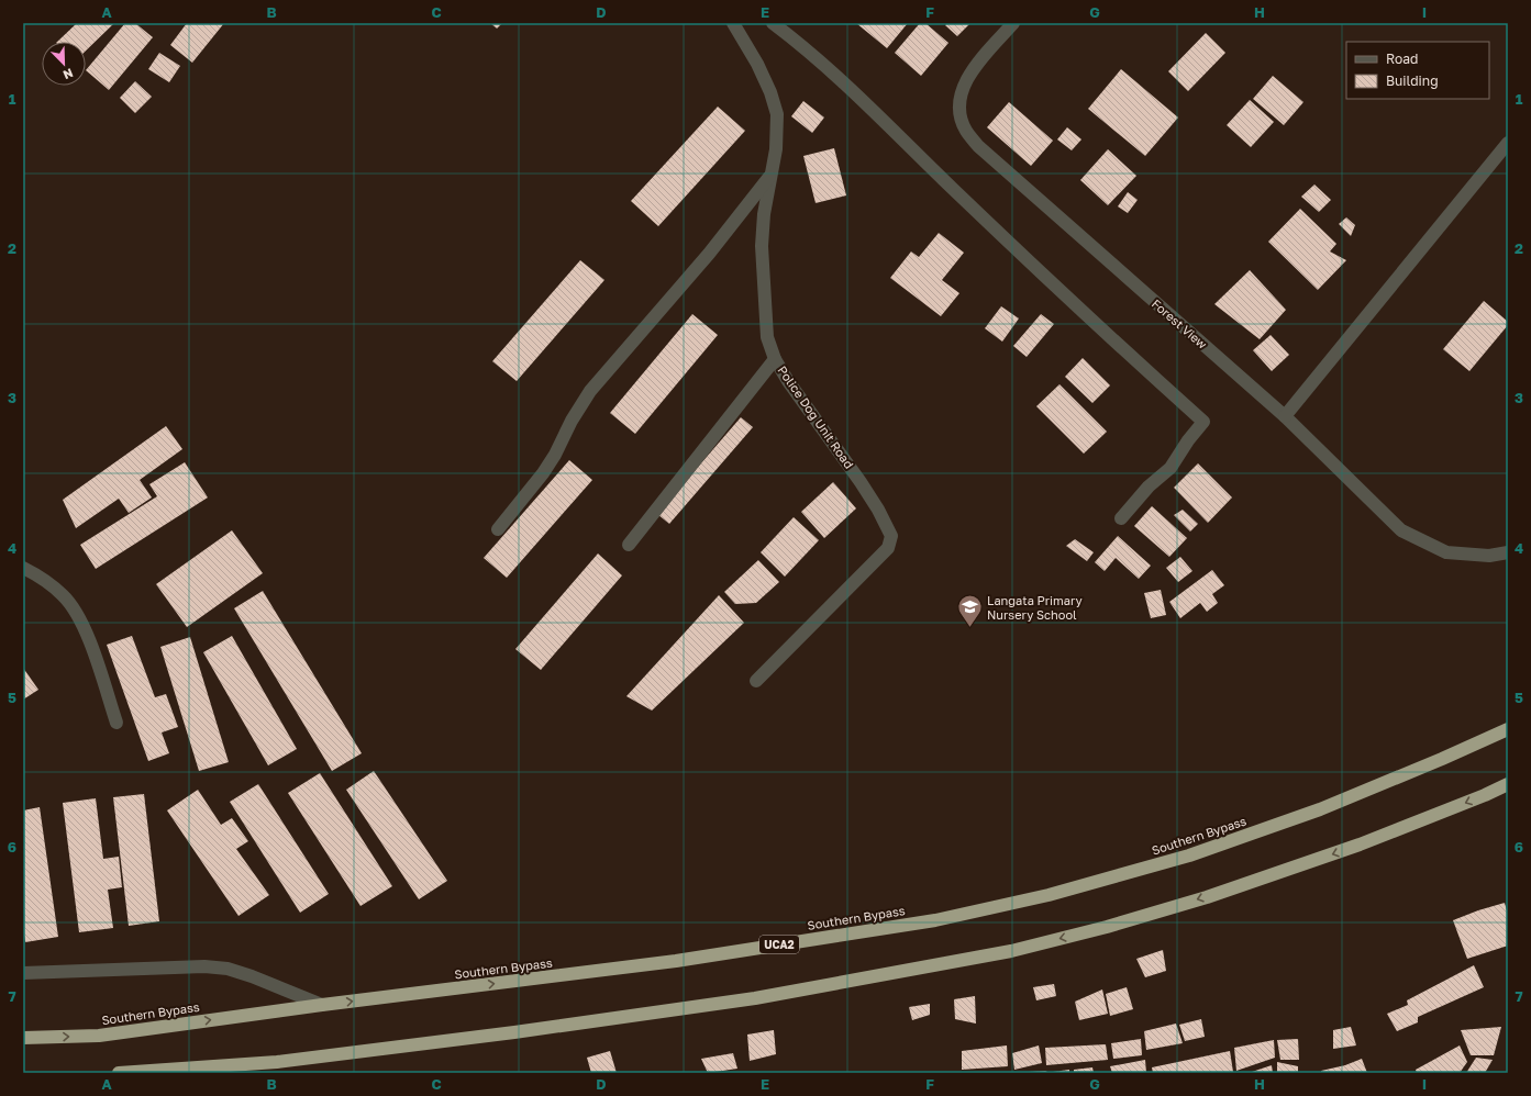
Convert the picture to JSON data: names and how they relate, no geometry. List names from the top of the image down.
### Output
{
  "streets": {
    "highway": ["Southern Bypass", "UCA2"],
    "street": ["Forest View", "Police Dog Unit Road"]
  },
  "places": {
    "school or university": ["Langata Primary Nursery School"]
  },
  "legend": ["Road", "Building"],
  "north": "bottom right",
  "grid": {
    "columns": [
      "A",
      "B",
      "C",
      "D",
      "E",
      "F",
      "G",
      "H",
      "I"
    ],
    "rows": [
      "1",
      "2",
      "3",
      "4",
      "5",
      "6",
      "7"
    ]
  }
}
